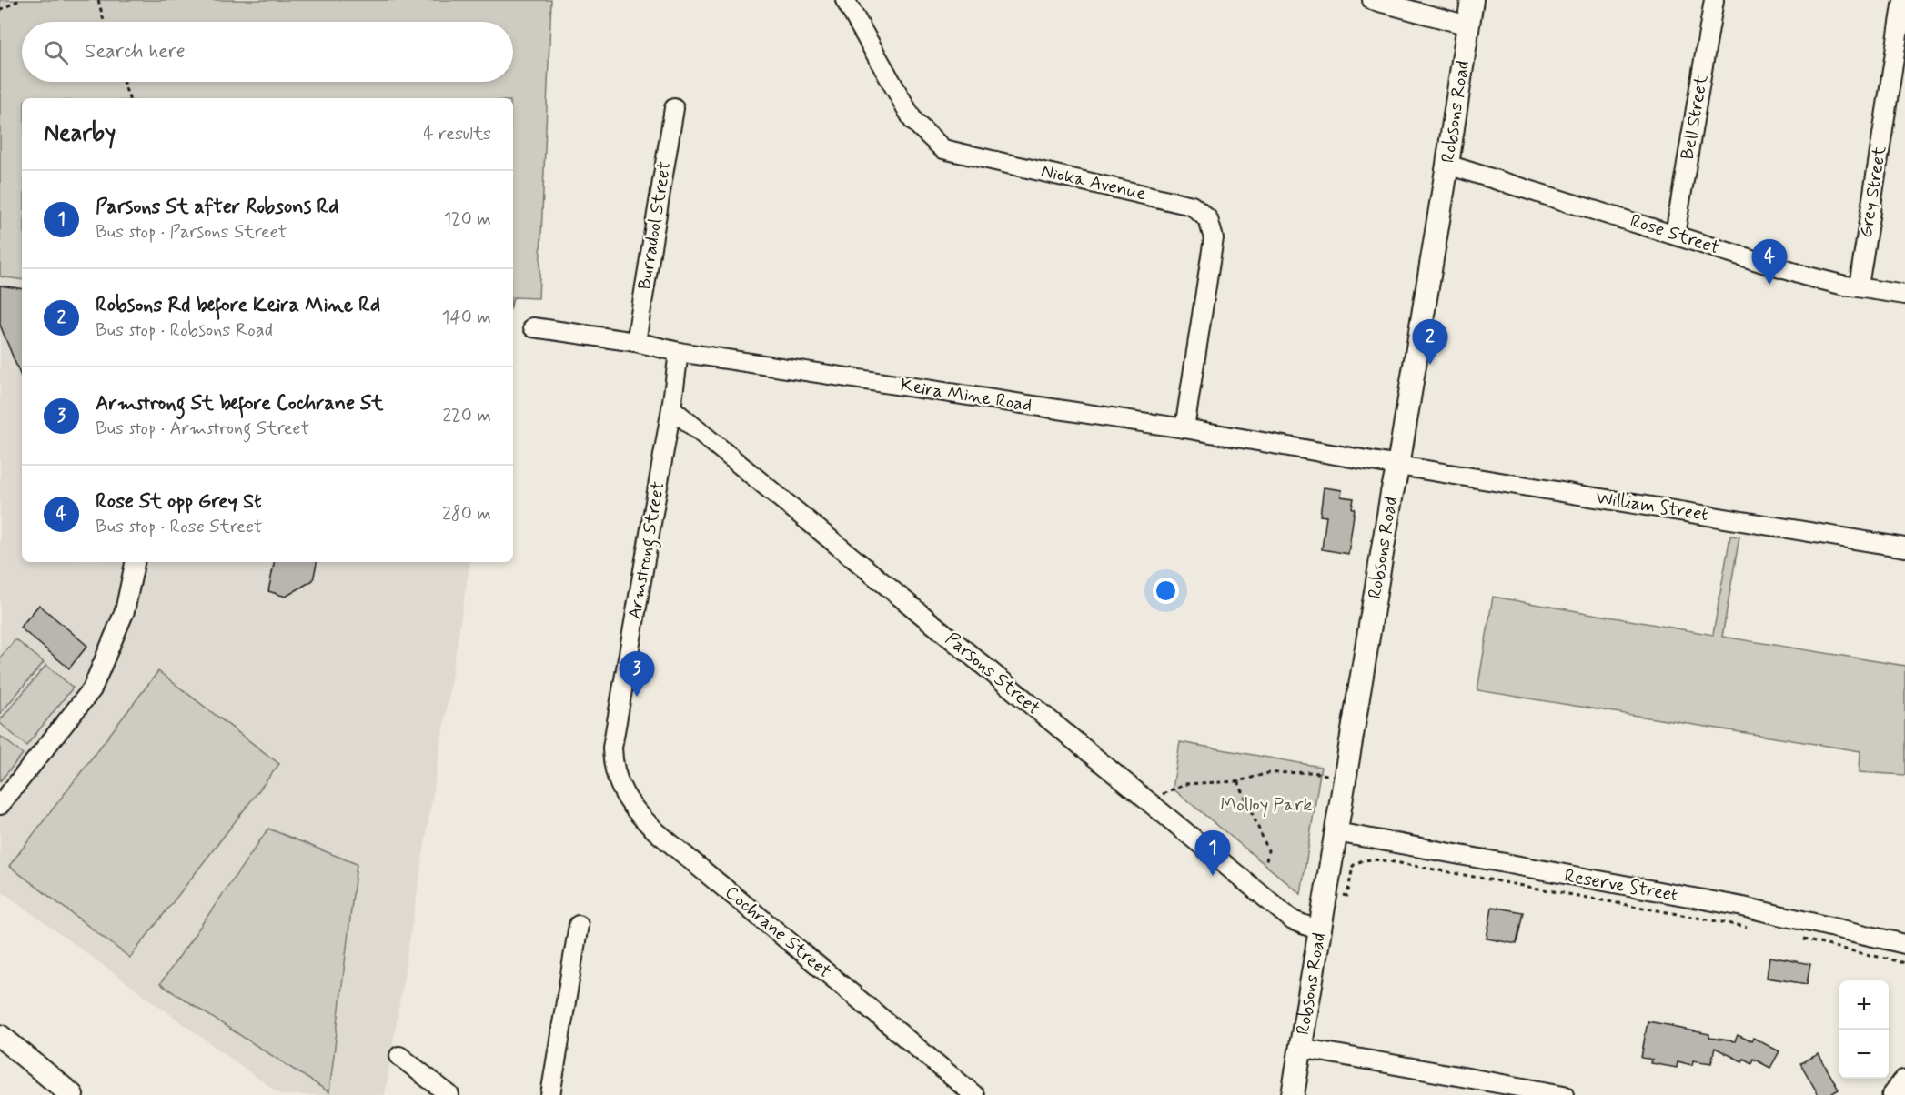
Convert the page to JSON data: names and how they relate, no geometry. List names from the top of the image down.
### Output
{
  "streets": {
    "main road": ["Robsons Road"],
    "street": [
      "Bell Street",
      "Nioka Avenue",
      "Grey Street",
      "Burradool Street",
      "Rose Street",
      "Keira Mine Road",
      "William Street",
      "Armstrong Street",
      "Parsons Street",
      "Reserve Street",
      "Cochrane Street"
    ]
  },
  "crossings": [
    ["Robsons Road", "Rose Street"],
    ["Robsons Road", "Keira Mine Road"],
    ["Robsons Road", "William Street"],
    ["Robsons Road", "Parsons Street"],
    ["Robsons Road", "Reserve Street"],
    ["Bell Street", "Rose Street"],
    ["Nioka Avenue", "Keira Mine Road"],
    ["Grey Street", "Rose Street"],
    ["Burradool Street", "Keira Mine Road"],
    ["Keira Mine Road", "William Street"],
    ["Keira Mine Road", "Armstrong Street"],
    ["Armstrong Street", "Parsons Street"],
    ["Armstrong Street", "Cochrane Street"]
  ],
  "parks": ["Molloy Park"],
  "page": {
    "search": "Search here",
    "heading": ["Nearby", "4 results"],
    "list": [
      {
        "mark": "1",
        "name": "Parsons St after Robsons Rd",
        "note": "Bus stop · Parsons Street",
        "value": "120 m"
      },
      {
        "mark": "2",
        "name": "Robsons Rd before Keira Mine Rd",
        "note": "Bus stop · Robsons Road",
        "value": "140 m"
      },
      {
        "mark": "3",
        "name": "Armstrong St before Cochrane St",
        "note": "Bus stop · Armstrong Street",
        "value": "220 m"
      },
      {
        "mark": "4",
        "name": "Rose St opp Grey St",
        "note": "Bus stop · Rose Street",
        "value": "280 m"
      }
    ],
    "pins": [
      "4",
      "2",
      "3",
      "1"
    ],
    "map_buttons": ["+", "−"]
  }
}
